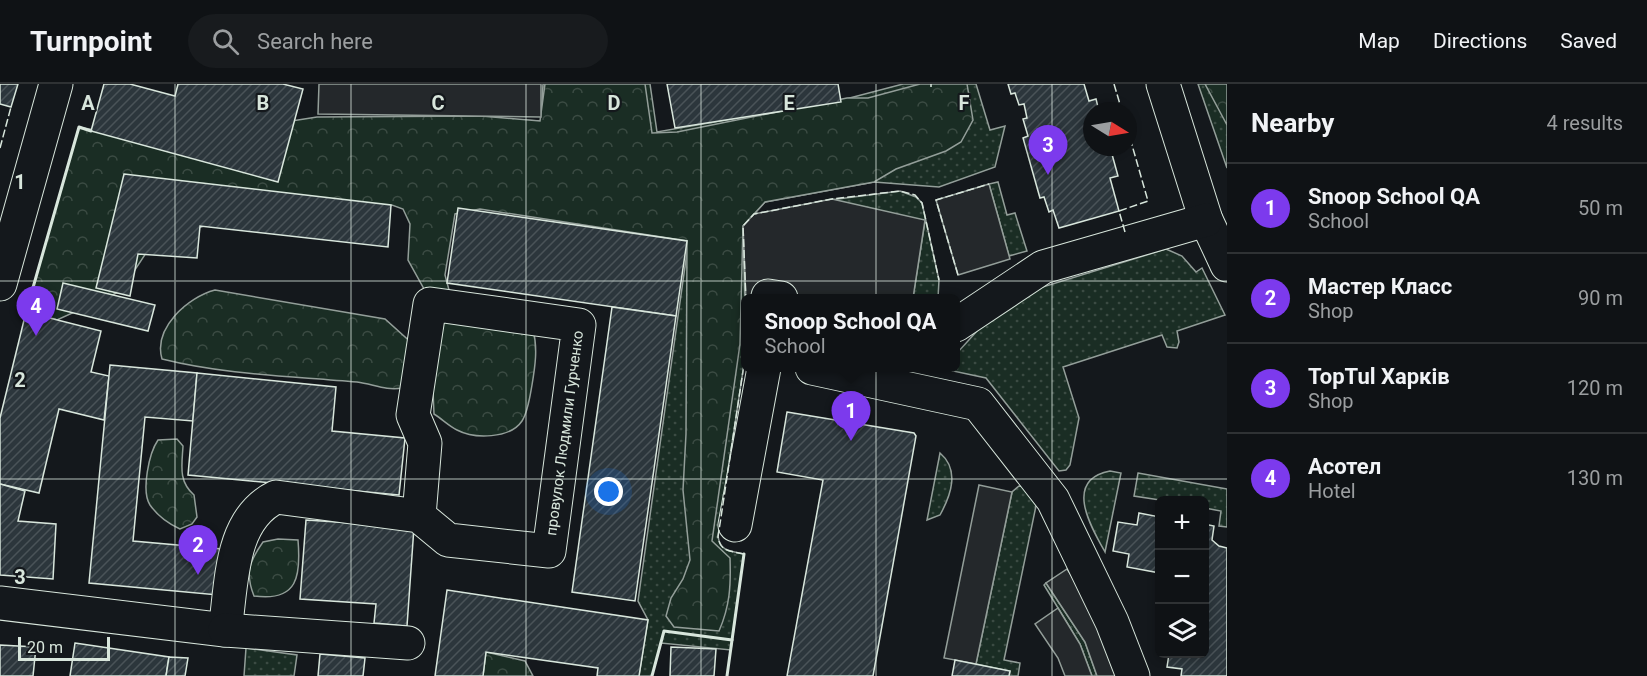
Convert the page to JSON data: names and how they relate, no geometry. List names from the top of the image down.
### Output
{
  "streets": {
    "street": ["провулок Людмили Гурченко"]
  },
  "scale_bar": "20 m",
  "north": "right",
  "page": {
    "header": "Turnpoint",
    "search": "Search here",
    "nav": ["Map", "Directions", "Saved"],
    "heading": ["Nearby", "4 results"],
    "pins": [
      "3",
      "4",
      "1",
      "2"
    ],
    "list": [
      {
        "mark": "1",
        "name": "Snoop School QA",
        "note": "School",
        "value": "50 m"
      },
      {
        "mark": "2",
        "name": "Мастер Класс",
        "note": "Shop",
        "value": "90 m"
      },
      {
        "mark": "3",
        "name": "TopTul Харків",
        "note": "Shop",
        "value": "120 m"
      },
      {
        "mark": "4",
        "name": "Асотел",
        "note": "Hotel",
        "value": "130 m"
      }
    ],
    "popup": ["Snoop School QA", "School"],
    "map_buttons": ["+", "−"],
    "scale": "20 m"
  },
  "grid": {
    "columns": [
      "A",
      "B",
      "C",
      "D",
      "E",
      "F"
    ],
    "rows": ["1", "2", "3"]
  }
}
